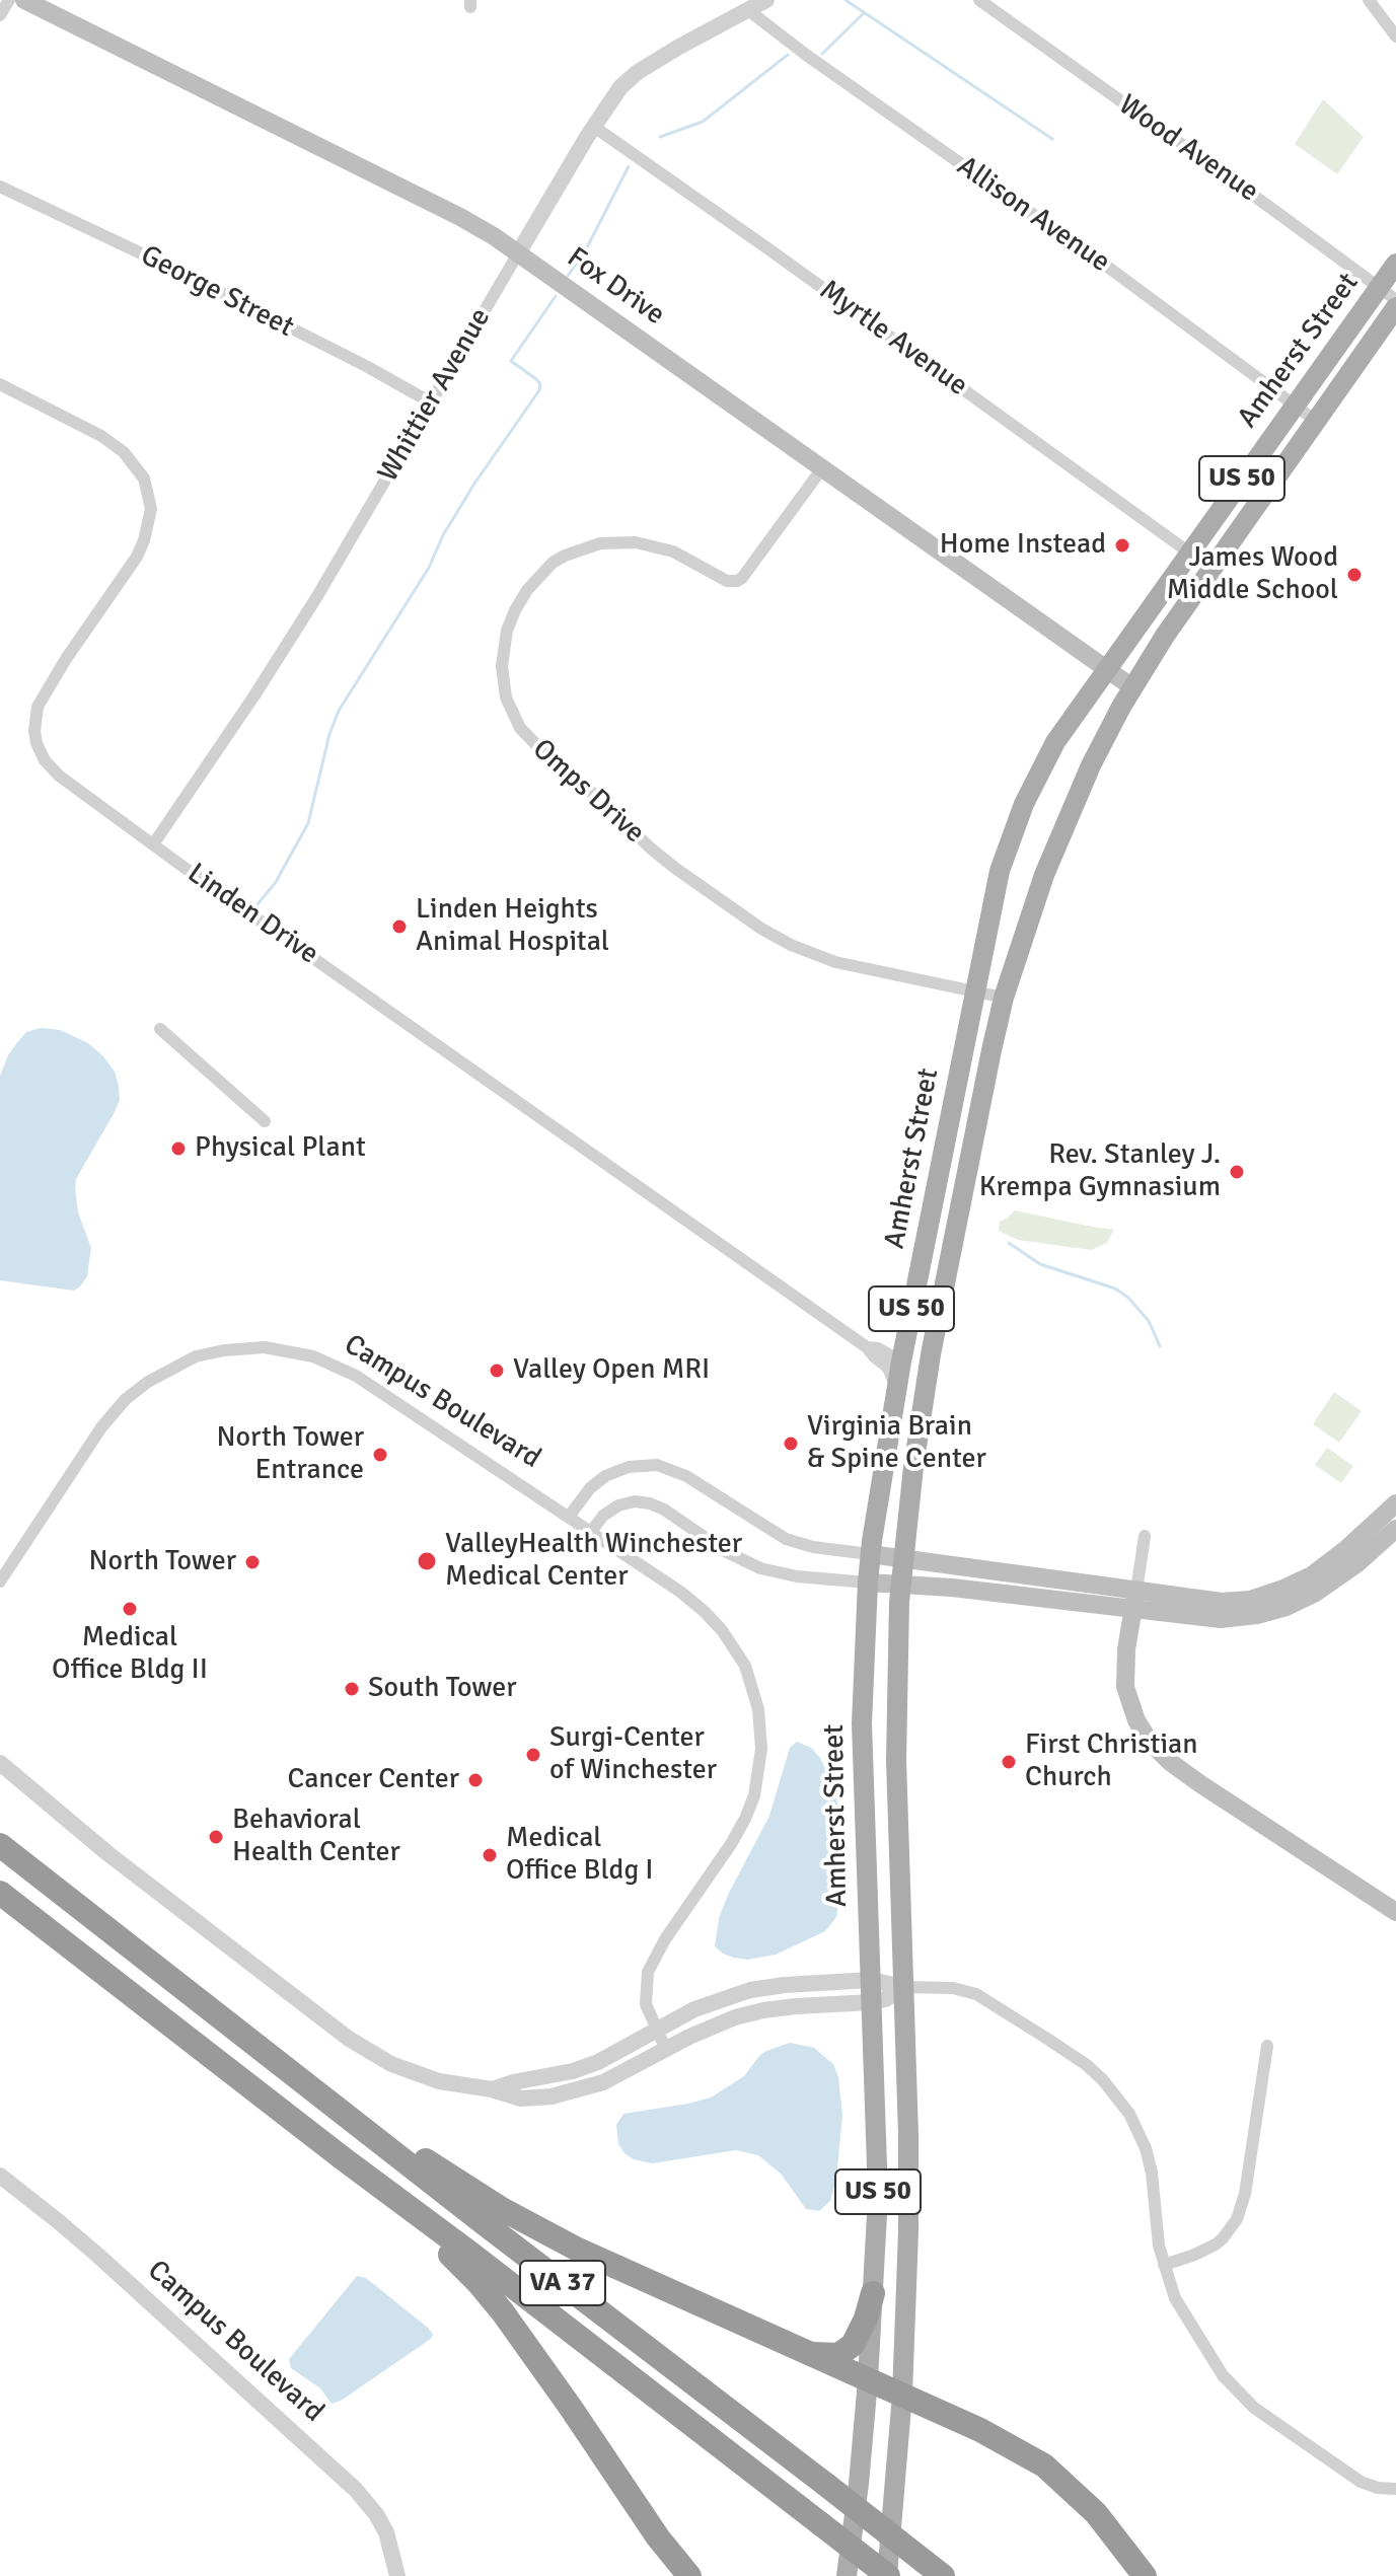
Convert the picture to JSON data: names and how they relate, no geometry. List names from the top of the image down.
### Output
{
  "streets": {
    "highway": ["VA 37"],
    "main road": ["Fox Drive", "Amherst Street", "US 50"],
    "street": [
      "Wood Avenue",
      "Allison Avenue",
      "George Street",
      "Myrtle Avenue",
      "Whittier Avenue",
      "Omps Drive",
      "Linden Drive",
      "Campus Boulevard"
    ]
  },
  "crossings": [
    ["Wood Avenue", "Amherst Street"],
    ["Allison Avenue", "Amherst Street"],
    ["Allison Avenue", "Whittier Avenue"],
    ["Fox Drive", "Amherst Street"],
    ["Fox Drive", "Whittier Avenue"],
    ["Fox Drive", "Omps Drive"],
    ["George Street", "Whittier Avenue"],
    ["Myrtle Avenue", "Amherst Street"],
    ["Myrtle Avenue", "Whittier Avenue"],
    ["Amherst Street", "US 50"],
    ["Amherst Street", "Omps Drive"],
    ["Amherst Street", "Linden Drive"],
    ["Whittier Avenue", "Linden Drive"],
    ["US 50", "VA 37"]
  ],
  "places": [
    "Home Instead",
    "James Wood Middle School",
    "Linden Heights Animal Hospital",
    "Physical Plant",
    "Rev. Stanley J. Krempa Gymnasium",
    "Valley Open MRI",
    "Virginia Brain & Spine Center",
    "North Tower Entrance",
    "ValleyHealth Winchester Medical Center",
    "North Tower",
    "Medical Office Bldg II",
    "South Tower",
    "Surgi-Center of Winchester",
    "First Christian Church",
    "Cancer Center",
    "Behavioral Health Center",
    "Medical Office Bldg I"
  ]
}
